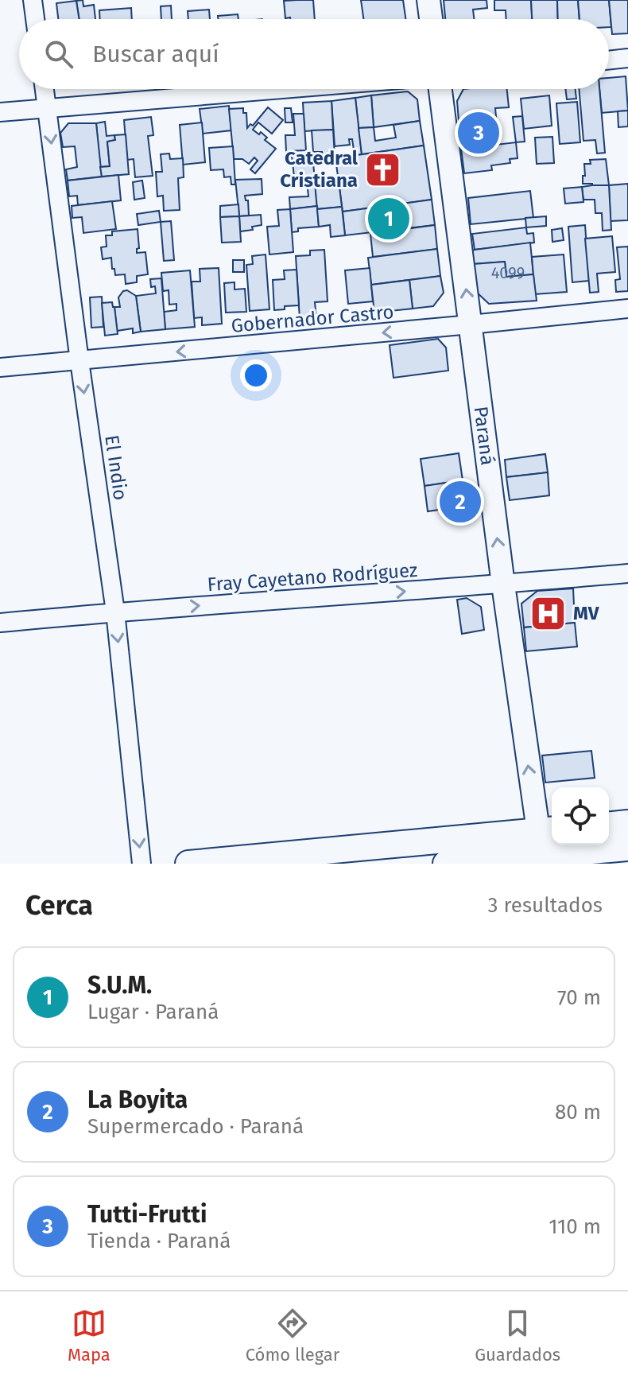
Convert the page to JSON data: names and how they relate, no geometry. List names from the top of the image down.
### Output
{
  "streets": {
    "street": [
      "Gobernador Castro",
      "Paraná",
      "El Indio",
      "Fray Cayetano Rodríguez"
    ]
  },
  "crossings": [
    ["Gobernador Castro", "Paraná"],
    ["Gobernador Castro", "El Indio"],
    ["Paraná", "Fray Cayetano Rodríguez"],
    ["El Indio", "Fray Cayetano Rodríguez"]
  ],
  "one_way": [
    "Gobernador Castro",
    "Paraná",
    "El Indio",
    "Fray Cayetano Rodríguez"
  ],
  "places": {
    "church": ["Catedral Cristiana"],
    "hospital": ["MV"]
  },
  "house_numbers": ["4099"],
  "page": {
    "search": "Buscar aquí",
    "pins": ["3", "1", "2"],
    "heading": ["Cerca", "3 resultados"],
    "list": [
      {
        "mark": "1",
        "name": "S.U.M.",
        "note": "Lugar · Paraná",
        "value": "70 m"
      },
      {
        "mark": "2",
        "name": "La Boyita",
        "note": "Supermercado · Paraná",
        "value": "80 m"
      },
      {
        "mark": "3",
        "name": "Tutti-Frutti",
        "note": "Tienda · Paraná",
        "value": "110 m"
      }
    ],
    "nav": ["Mapa", "Cómo llegar", "Guardados"]
  }
}
